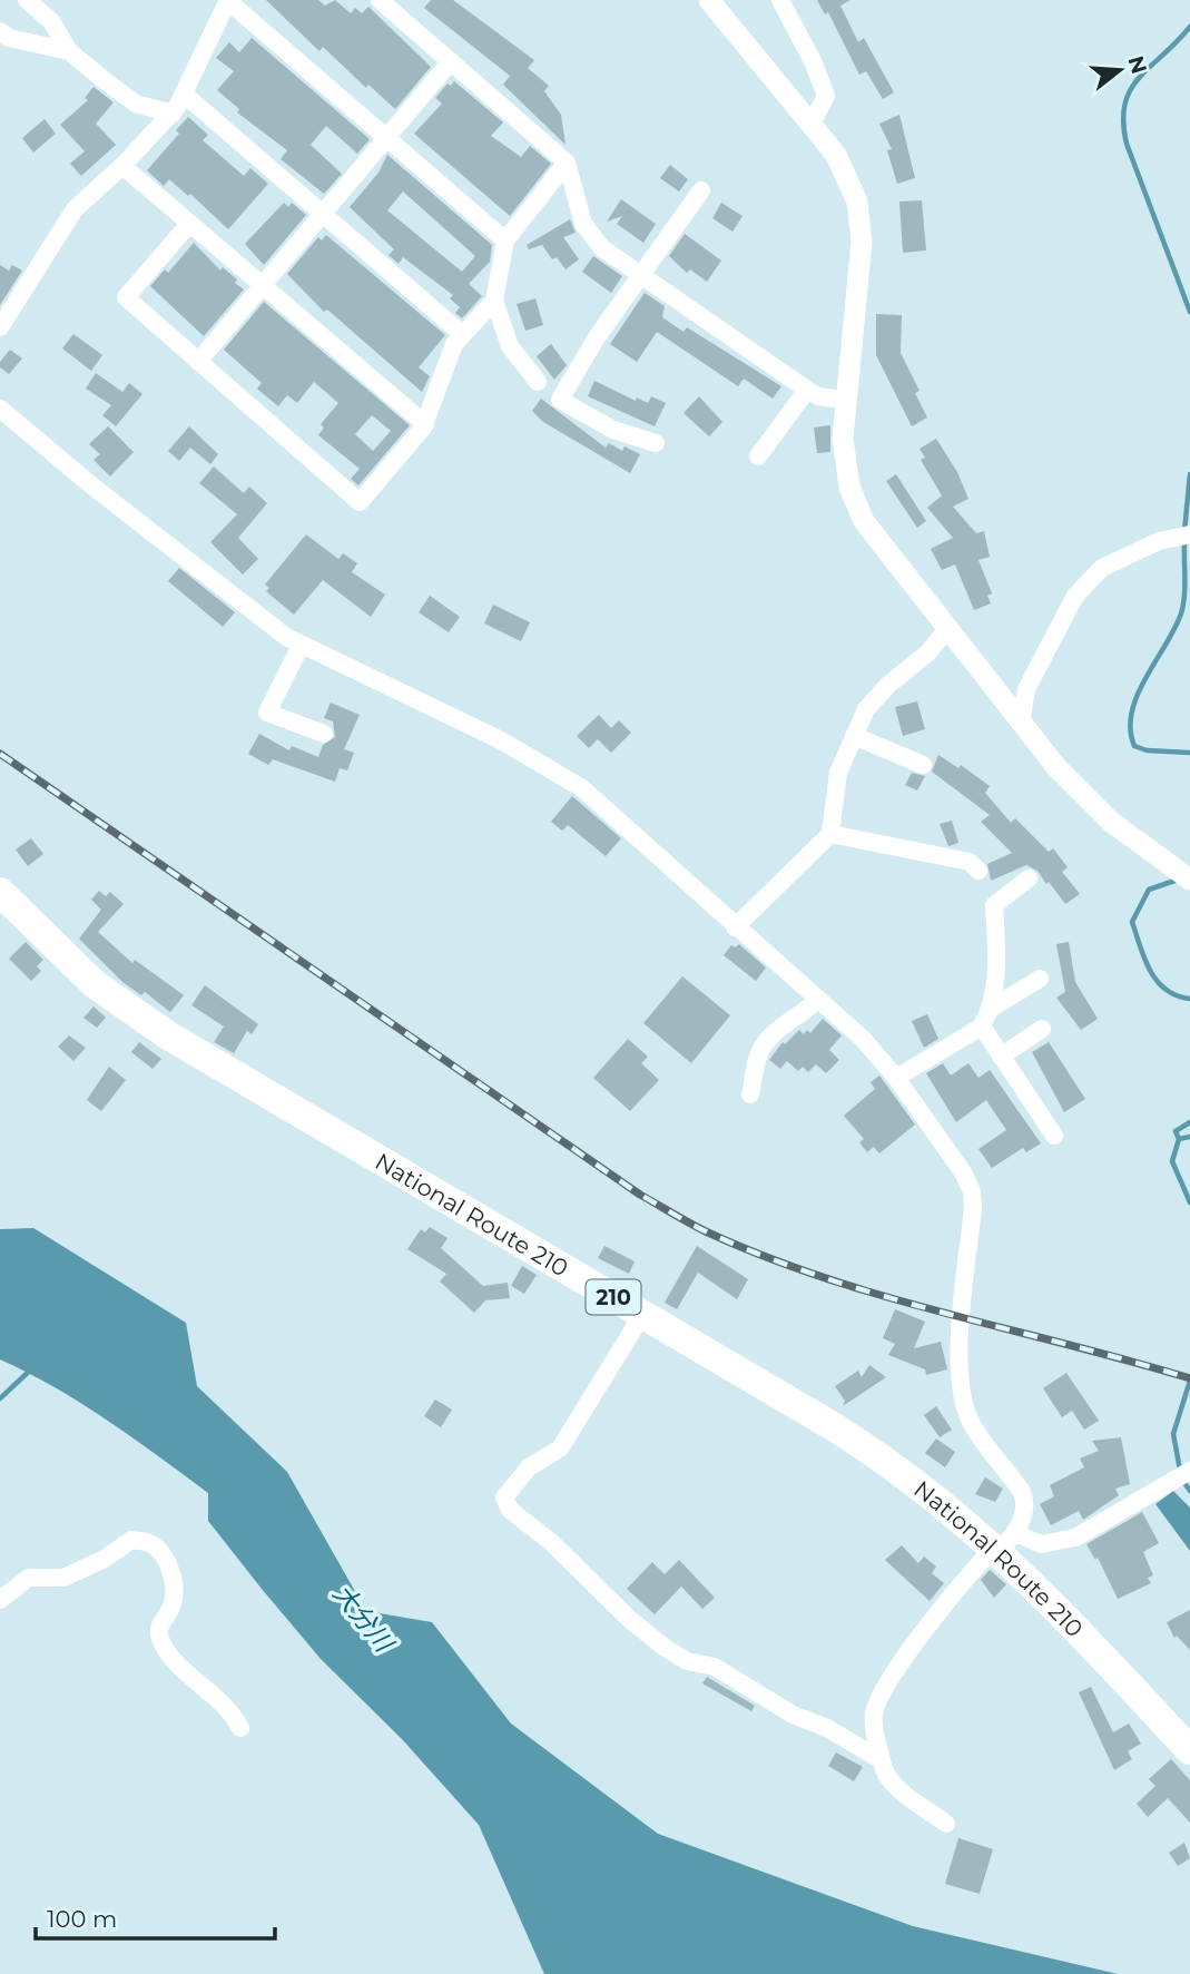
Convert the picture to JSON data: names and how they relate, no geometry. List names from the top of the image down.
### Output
{
  "streets": {
    "highway": ["National Route 210", "210"]
  },
  "water": ["大分川"],
  "scale_bar": "100 m",
  "north": "right"
}
